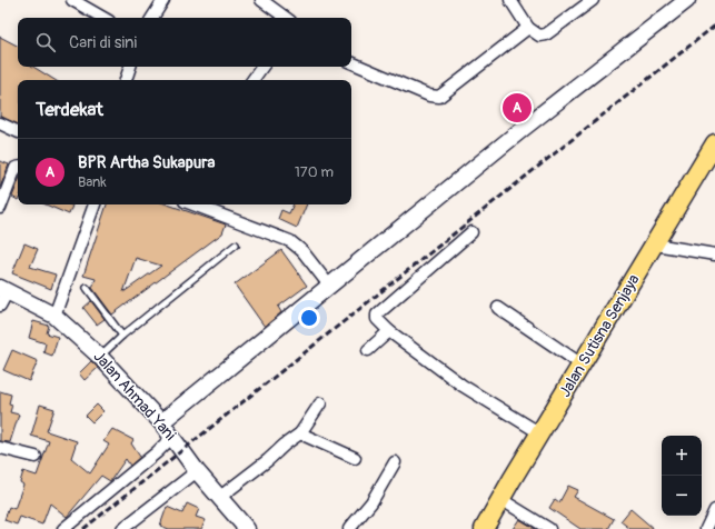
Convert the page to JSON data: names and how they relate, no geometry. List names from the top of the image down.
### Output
{
  "streets": {
    "main road": ["Jalan Sutisna Senjaya"],
    "street": ["Jalan Ahmad Yani"]
  },
  "page": {
    "search": "Cari di sini",
    "heading": "Terdekat",
    "pins": "A",
    "list": [
      {
        "mark": "A",
        "name": "BPR Artha Sukapura",
        "note": "Bank",
        "value": "170 m"
      }
    ],
    "map_buttons": ["+", "−"]
  }
}
